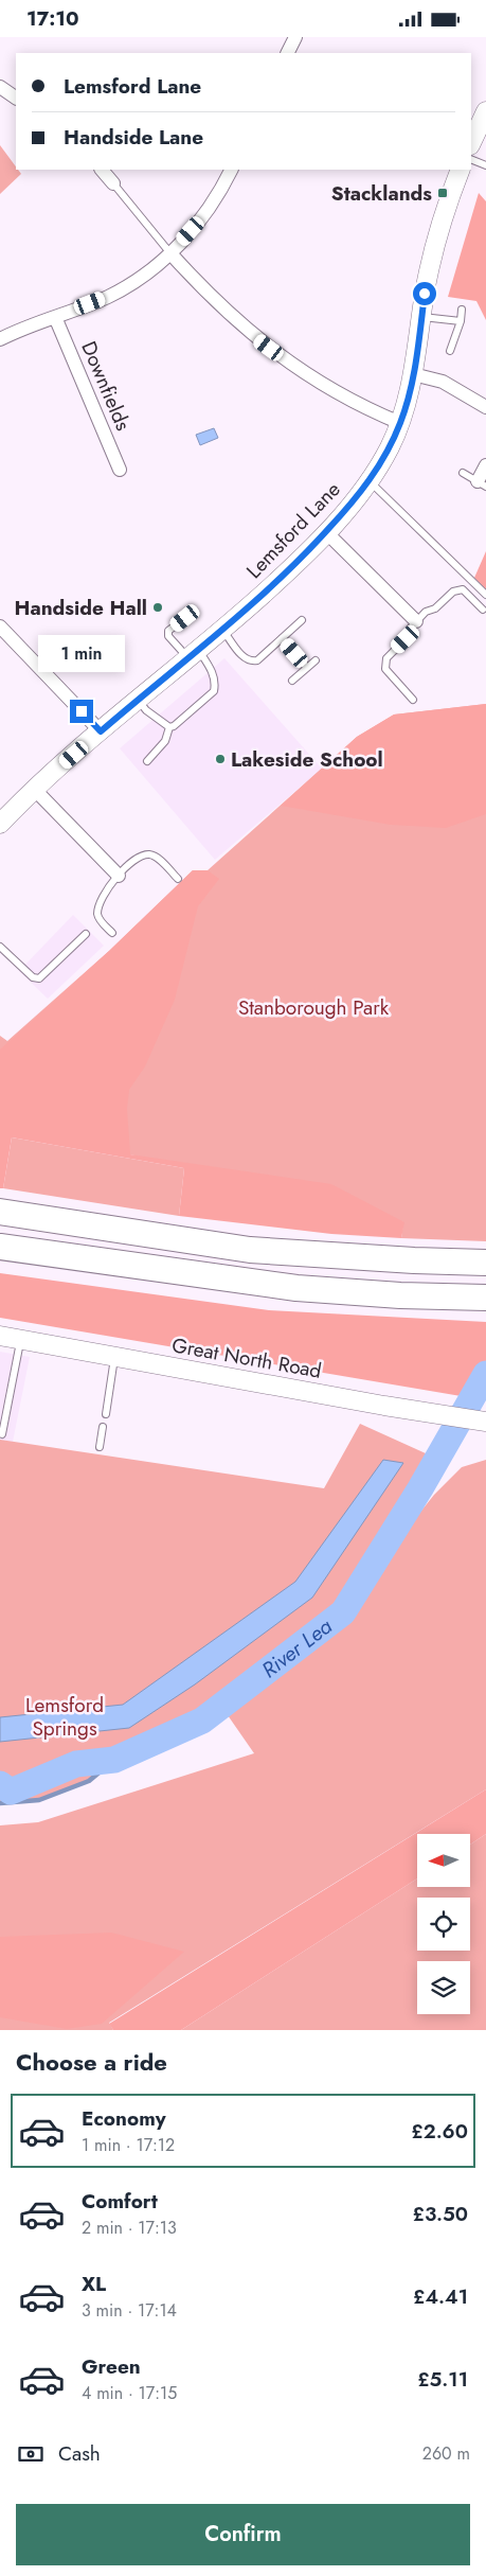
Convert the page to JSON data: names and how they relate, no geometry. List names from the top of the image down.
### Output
{
  "streets": {
    "street": ["Downfields", "Lemsford Lane", "Great North Road"]
  },
  "water": ["River Lea"],
  "parks": ["Stanborough Park", "Lemsford Springs"],
  "places": {
    "transit": ["Stacklands"],
    "other": ["Handside Hall", "Lakeside School"]
  },
  "north": "left",
  "page": {
    "status": "17:10",
    "banner": ["Lemsford Lane", "Handside Lane"],
    "bubble": "1 min",
    "heading": "Choose a ride",
    "list": [
      {
        "name": "Economy",
        "note": "1 min · 17:12",
        "value": "£2.60"
      },
      {
        "name": "Comfort",
        "note": "2 min · 17:13",
        "value": "£3.50"
      },
      {
        "name": "XL",
        "note": "3 min · 17:14",
        "value": "£4.41"
      },
      {
        "name": "Green",
        "note": "4 min · 17:15",
        "value": "£5.11"
      }
    ],
    "pay": ["Cash", "260 m"],
    "buttons": "Confirm"
  }
}
